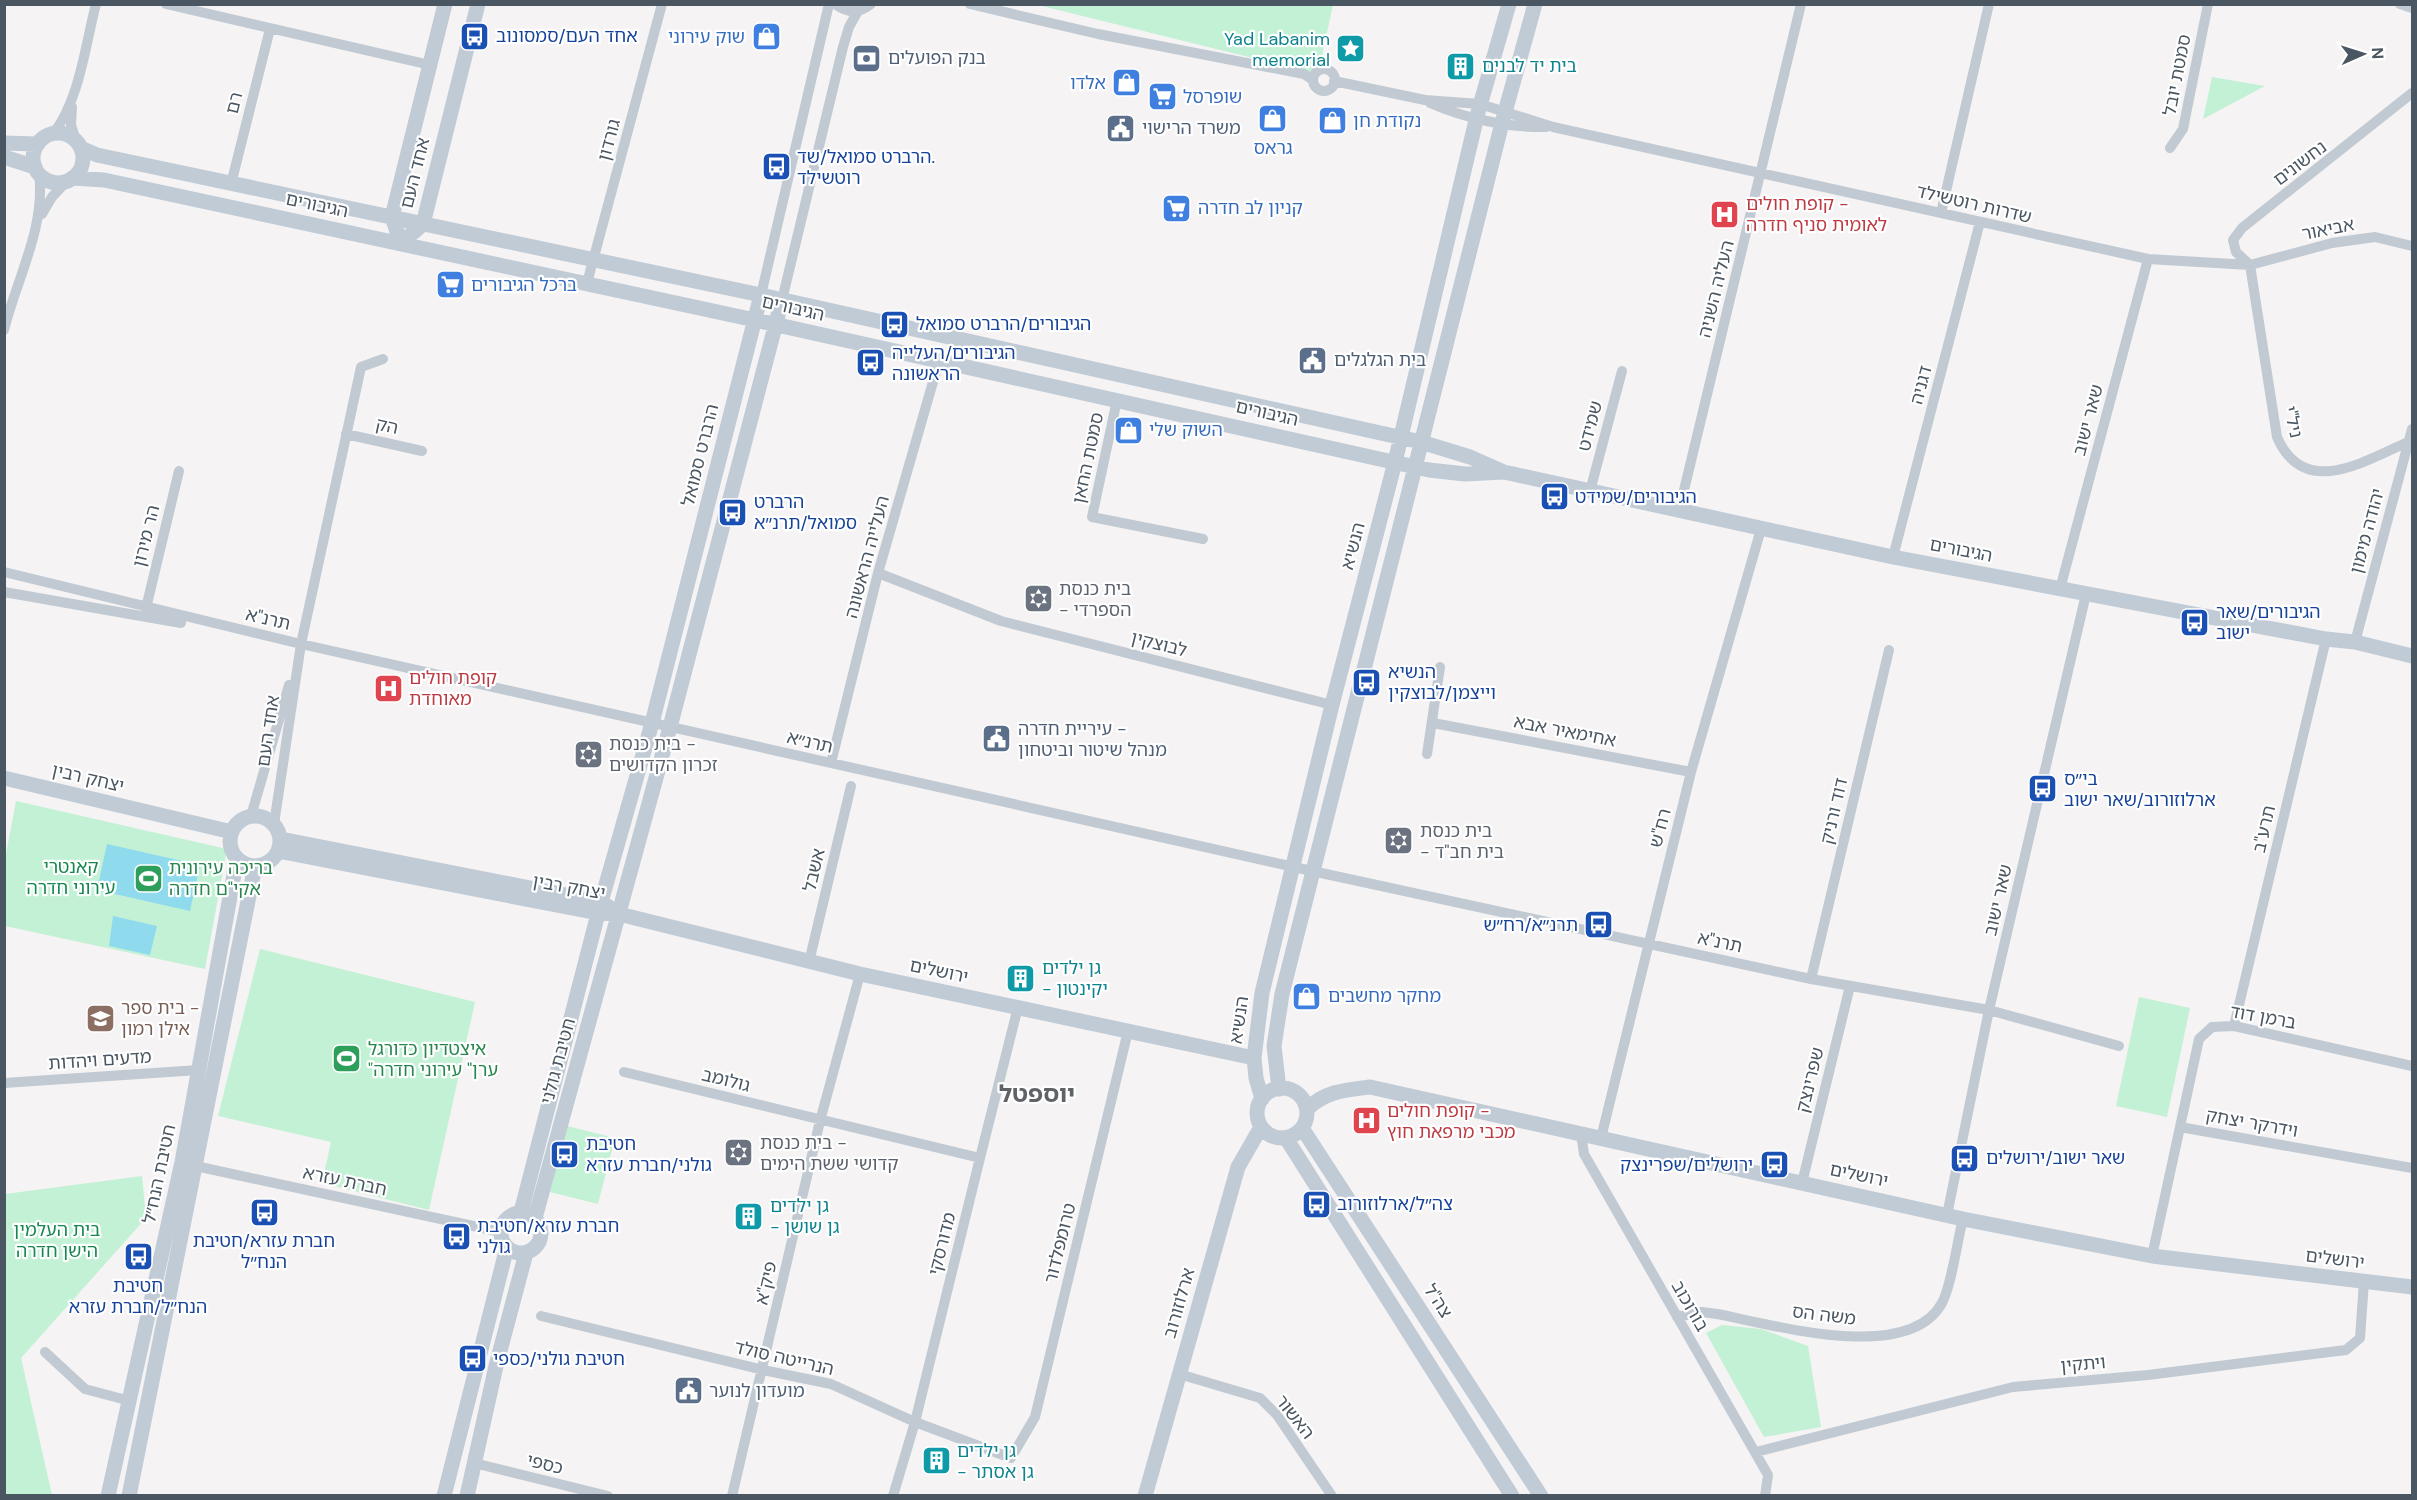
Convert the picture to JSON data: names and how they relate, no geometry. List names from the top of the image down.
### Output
{
  "streets": {
    "street": [
      "סמטת יובל",
      "רם",
      "גורדון",
      "נחשונים",
      "אחד העם",
      "שדרות רוטשילד",
      "הגיבורים",
      "אביאור",
      "העליה השניה",
      "דגניה",
      "שאר ישוב",
      "ניל\"י",
      "הק",
      "שמידט",
      "הרברט סמואל",
      "סמטת החאן",
      "יהודה מימון",
      "הר מירון",
      "הנשיא",
      "העלייה הראשונה",
      "תרנ\"א",
      "לבוצקין",
      "אחימאיר אבא",
      "תרנ״א",
      "יצחק רבין",
      "דוד ורניק",
      "רח\"ש",
      "תרע\"ב",
      "אשבל",
      "ירושלים",
      "ברמן דוד",
      "מדעים ויהדות",
      "חטיבת גולני",
      "גולומב",
      "שפרינצק",
      "וידרקר יצחק",
      "חטיבת הנח״ל",
      "חברת עזרא",
      "טרומפלדור",
      "מדורסקי",
      "פיק\"א",
      "צה\"ל",
      "ארלוזורוב",
      "בורוכוב",
      "משה הס",
      "הנרייטה סולד",
      "ויתקין",
      "האשור",
      "כספי"
    ]
  },
  "crossings": [
    ["רם", "הגיבורים"],
    ["גורדון", "הגיבורים"],
    ["נחשונים", "שדרות רוטשילד"],
    ["נחשונים", "אביאור"],
    ["נחשונים", "ניל\"י"],
    ["אחד העם", "הגיבורים"],
    ["אחד העם", "הק"],
    ["אחד העם", "תרנ\"א"],
    ["אחד העם", "תרנ״א"],
    ["אחד העם", "יצחק רבין"],
    ["אחד העם", "חטיבת הנח״ל"],
    ["שדרות רוטשילד", "אביאור"],
    ["שדרות רוטשילד", "העליה השניה"],
    ["שדרות רוטשילד", "דגניה"],
    ["שדרות רוטשילד", "שאר ישוב"],
    ["שדרות רוטשילד", "ניל\"י"],
    ["שדרות רוטשילד", "הנשיא"],
    ["הגיבורים", "העליה השניה"],
    ["הגיבורים", "דגניה"],
    ["הגיבורים", "שאר ישוב"],
    ["הגיבורים", "שמידט"],
    ["הגיבורים", "הרברט סמואל"],
    ["הגיבורים", "סמטת החאן"],
    ["הגיבורים", "יהודה מימון"],
    ["הגיבורים", "הנשיא"],
    ["הגיבורים", "העלייה הראשונה"],
    ["הגיבורים", "רח\"ש"],
    ["הגיבורים", "תרע\"ב"],
    ["אביאור", "ניל\"י"],
    ["שאר ישוב", "תרנ\"א"],
    ["שאר ישוב", "ירושלים"],
    ["ניל\"י", "יהודה מימון"],
    ["הרברט סמואל", "תרנ״א"],
    ["הרברט סמואל", "יצחק רבין"],
    ["הרברט סמואל", "חטיבת גולני"],
    ["הר מירון", "תרנ\"א"],
    ["הנשיא", "לבוצקין"],
    ["הנשיא", "תרנ״א"],
    ["הנשיא", "ירושלים"],
    ["הנשיא", "צה\"ל"],
    ["הנשיא", "ארלוזורוב"],
    ["העלייה הראשונה", "לבוצקין"],
    ["העלייה הראשונה", "תרנ״א"],
    ["תרנ\"א", "תרנ״א"],
    ["תרנ\"א", "דוד ורניק"],
    ["תרנ\"א", "רח\"ש"],
    ["תרנ\"א", "שפרינצק"],
    ["אחימאיר אבא", "רח\"ש"],
    ["יצחק רבין", "ירושלים"],
    ["יצחק רבין", "חטיבת גולני"],
    ["יצחק רבין", "חטיבת הנח״ל"],
    ["רח\"ש", "ירושלים"],
    ["תרע\"ב", "ברמן דוד"],
    ["אשבל", "ירושלים"],
    ["ירושלים", "חטיבת גולני"],
    ["ירושלים", "שפרינצק"],
    ["ירושלים", "וידרקר יצחק"],
    ["ירושלים", "טרומפלדור"],
    ["ירושלים", "מדורסקי"],
    ["ירושלים", "פיק\"א"],
    ["ירושלים", "צה\"ל"],
    ["ירושלים", "ארלוזורוב"],
    ["ירושלים", "בורוכוב"],
    ["ירושלים", "משה הס"],
    ["ירושלים", "ויתקין"],
    ["ברמן דוד", "וידרקר יצחק"],
    ["מדעים ויהדות", "חטיבת הנח״ל"],
    ["חטיבת גולני", "חברת עזרא"],
    ["גולומב", "פיק\"א"],
    ["חטיבת הנח״ל", "חברת עזרא"],
    ["טרומפלדור", "הנרייטה סולד"],
    ["מדורסקי", "הנרייטה סולד"],
    ["פיק\"א", "הנרייטה סולד"],
    ["צה\"ל", "ארלוזורוב"],
    ["ארלוזורוב", "האשור"],
    ["בורוכוב", "משה הס"],
    ["בורוכוב", "ויתקין"]
  ],
  "districts": ["יוספטל"],
  "parks": ["קאנטרי עירוני חדרה", "בית העלמין הישן חדרה"],
  "places": {
    "bus stop": [
      "אחד העם/סמסונוב",
      "הרברט סמואל/שד. רוטשילד",
      "הגיבורים/הרברט סמואל",
      "הגיבורים/העלייה הראשונה",
      "הגיבורים/שמידט",
      "הרברט סמואל/תרנ״א",
      "הגיבורים/שאר ישוב",
      "הנשיא וייצמן/לבוצקין",
      "בי״ס ארלוזורוב/שאר ישוב",
      "תרנ״א/רח״ש",
      "חטיבת גולני/חברת עזרא",
      "שאר ישוב/ירושלים",
      "ירושלים/שפרינצק",
      "צה״ל/ארלוזורוב",
      "חברת עזרא/חטיבת הנח״ל",
      "חברת עזרא/חטיבת גולני",
      "חטיבת הנח״ל/חברת עזרא",
      "חטיבת גולני/כספי"
    ],
    "shop": [
      "שוק עירוני",
      "אלדו",
      "גראס",
      "נקודת חן",
      "השוק שלי",
      "מחקר מחשבים"
    ],
    "place": ["Yad Labanim memorial"],
    "bank": ["בנק הפועלים"],
    "building": [
      "בית יד לבנים",
      "גן ילדים - יקינטון",
      "גן ילדים - גן שושן",
      "גן ילדים - גן אסתר"
    ],
    "supermarket": ["שופרסל", "קניון לב חדרה", "ברכל הגיבורים"],
    "public building": [
      "משרד הרישוי",
      "בית הגלגלים",
      "עיריית חדרה - מנהל שיטור וביטחון",
      "מועדון לנוער"
    ],
    "hospital": ["קופת חולים - לאומית סניף חדרה", "קופת חולים מאוחדת", "קופת חולים - מכבי מרפאת חוץ"],
    "synagogue": [
      "בית כנסת - הספרדי",
      "בית כנסת - זכרון הקדושים",
      "בית כנסת - בית חב\"ד",
      "בית כנסת - קדושי ששת הימים"
    ],
    "sports": ["בריכה עירונית אקי\"ם חדרה", "איצטדיון כדורגל \"ערן\" עירוני חדרה"],
    "school or university": ["בית ספר - אילן רמון"]
  },
  "north": "right"
}
